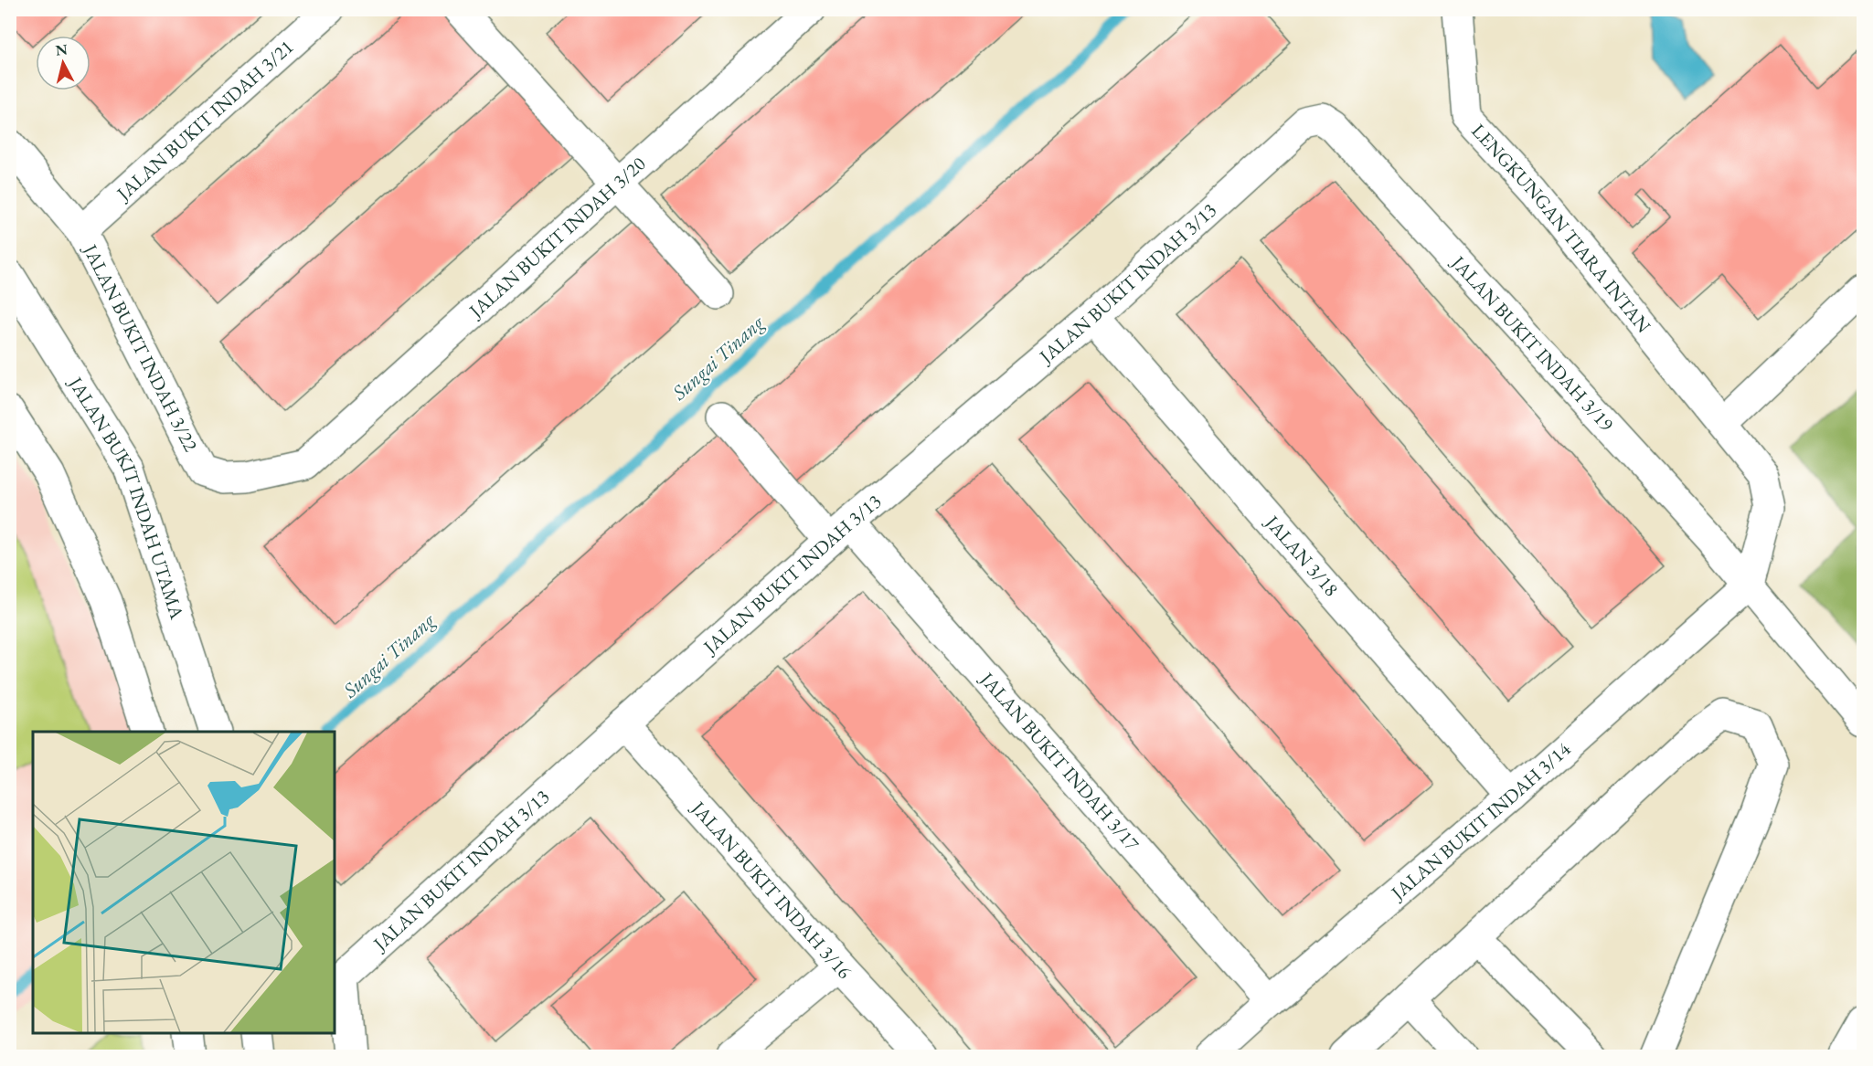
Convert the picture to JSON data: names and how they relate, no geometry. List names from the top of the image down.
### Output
{
  "streets": {
    "street": [
      "JALAN BUKIT INDAH 3/21",
      "LENGKUNGAN TIARA INTAN",
      "JALAN BUKIT INDAH 3/20",
      "JALAN BUKIT INDAH 3/13",
      "JALAN BUKIT INDAH 3/19",
      "JALAN BUKIT INDAH 3/22",
      "JALAN BUKIT INDAH UTAMA",
      "JALAN 3/18",
      "JALAN BUKIT INDAH 3/17",
      "JALAN BUKIT INDAH 3/14",
      "JALAN BUKIT INDAH 3/16"
    ]
  },
  "crossings": [
    ["JALAN BUKIT INDAH 3/21", "JALAN BUKIT INDAH 3/22"],
    ["LENGKUNGAN TIARA INTAN", "JALAN BUKIT INDAH 3/19"],
    ["LENGKUNGAN TIARA INTAN", "JALAN BUKIT INDAH 3/14"],
    ["JALAN BUKIT INDAH 3/20", "JALAN BUKIT INDAH 3/22"],
    ["JALAN BUKIT INDAH 3/13", "JALAN BUKIT INDAH 3/19"],
    ["JALAN BUKIT INDAH 3/13", "JALAN 3/18"],
    ["JALAN BUKIT INDAH 3/13", "JALAN BUKIT INDAH 3/17"],
    ["JALAN BUKIT INDAH 3/13", "JALAN BUKIT INDAH 3/16"],
    ["JALAN BUKIT INDAH 3/19", "JALAN BUKIT INDAH 3/14"],
    ["JALAN 3/18", "JALAN BUKIT INDAH 3/14"],
    ["JALAN BUKIT INDAH 3/17", "JALAN BUKIT INDAH 3/14"]
  ],
  "water": ["Sungai Tinang"],
  "north": "top"
}
